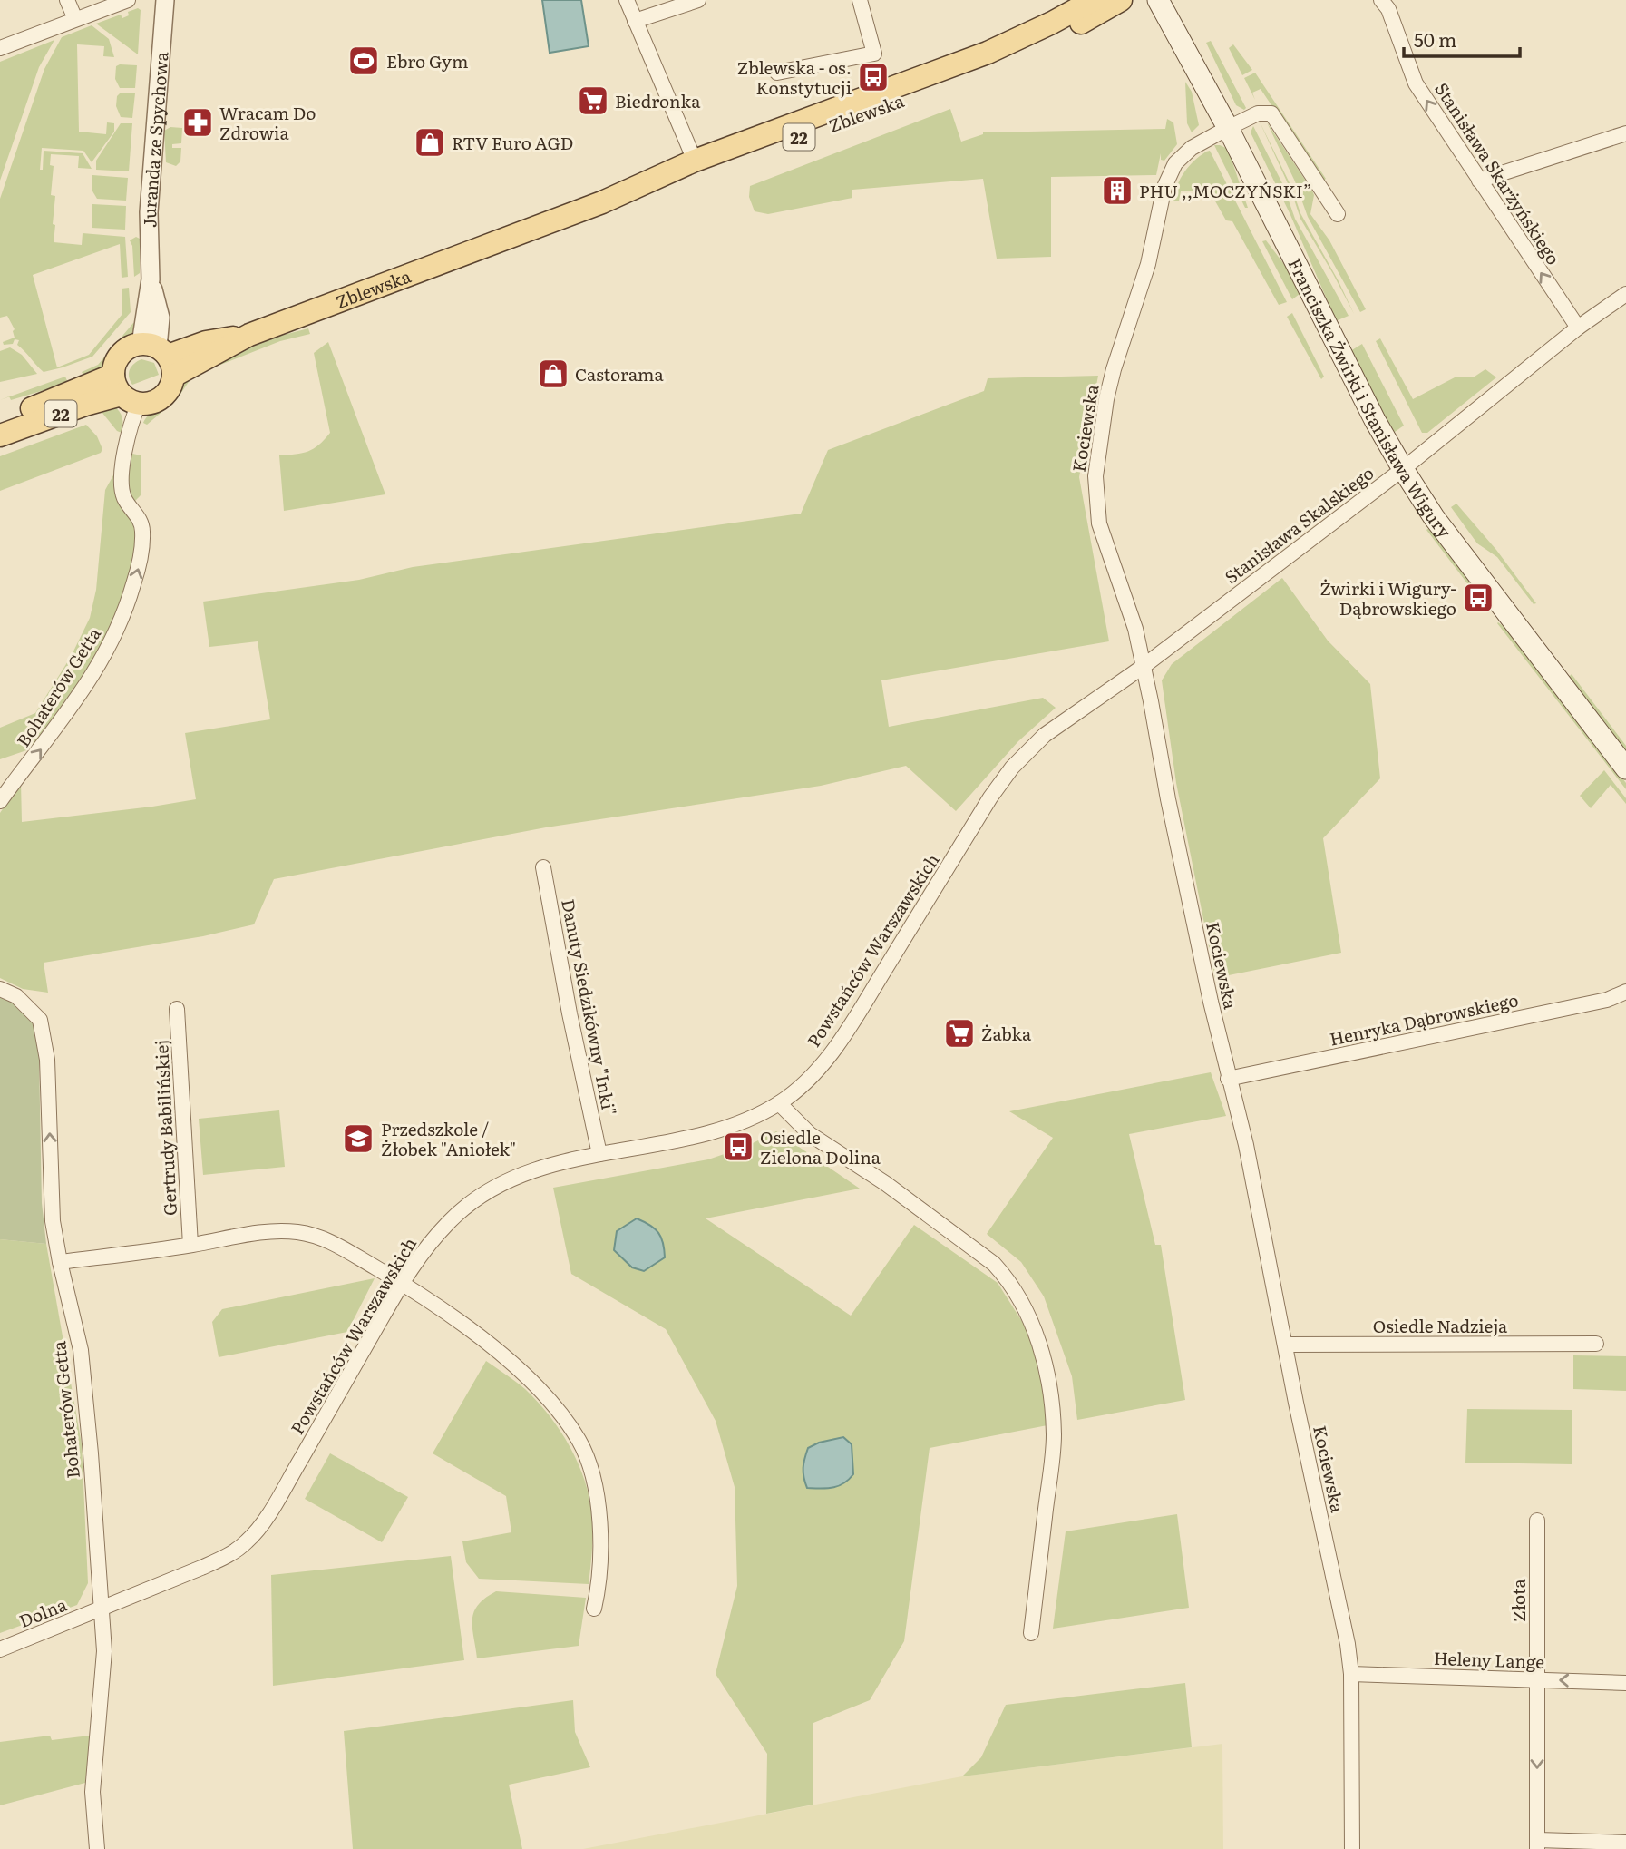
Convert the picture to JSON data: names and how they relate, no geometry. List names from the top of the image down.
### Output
{
  "streets": {
    "main road": ["Zblewska", "22", "Franciszka Żwirki i Stanisława Wigury"],
    "street": [
      "Juranda ze Spychowa",
      "Stanisława Skarżyńskiego",
      "Kociewska",
      "Stanisława Skalskiego",
      "Bohaterów Getta",
      "Powstańców Warszawskich",
      "Danuty Siedzikówny \"Inki\"",
      "Henryka Dąbrowskiego",
      "Gertrudy Babilińskiej",
      "Osiedle Nadzieja",
      "Złota",
      "Dolna",
      "Heleny Lange"
    ]
  },
  "crossings": [
    ["Zblewska", "22"],
    ["Zblewska", "Juranda ze Spychowa"],
    ["Zblewska", "Bohaterów Getta"],
    ["22", "Juranda ze Spychowa"],
    ["22", "Bohaterów Getta"],
    ["Juranda ze Spychowa", "Bohaterów Getta"],
    ["Stanisława Skarżyńskiego", "Stanisława Skalskiego"],
    ["Franciszka Żwirki i Stanisława Wigury", "Kociewska"],
    ["Franciszka Żwirki i Stanisława Wigury", "Stanisława Skalskiego"],
    ["Kociewska", "Stanisława Skalskiego"],
    ["Kociewska", "Powstańców Warszawskich"],
    ["Kociewska", "Henryka Dąbrowskiego"],
    ["Kociewska", "Osiedle Nadzieja"],
    ["Kociewska", "Heleny Lange"],
    ["Stanisława Skalskiego", "Powstańców Warszawskich"],
    ["Bohaterów Getta", "Powstańców Warszawskich"],
    ["Bohaterów Getta", "Dolna"],
    ["Powstańców Warszawskich", "Danuty Siedzikówny \"Inki\""],
    ["Powstańców Warszawskich", "Dolna"],
    ["Złota", "Heleny Lange"]
  ],
  "one_way": ["Stanisława Skarżyńskiego", "Bohaterów Getta", "Złota"],
  "places": {
    "sports": ["Ebro Gym"],
    "bus stop": ["Zblewska - os. Konstytucji", "Żwirki i Wigury- Dąbrowskiego", "Osiedle Zielona Dolina"],
    "supermarket": ["Biedronka", "Żabka"],
    "pharmacy": ["Wracam Do Zdrowia"],
    "shop": ["RTV Euro AGD", "Castorama"],
    "building": ["PHU ,,MOCZYŃSKI”"],
    "school or university": ["Przedszkole / Żłobek \"Aniołek\""]
  },
  "scale_bar": "50 m"
}
